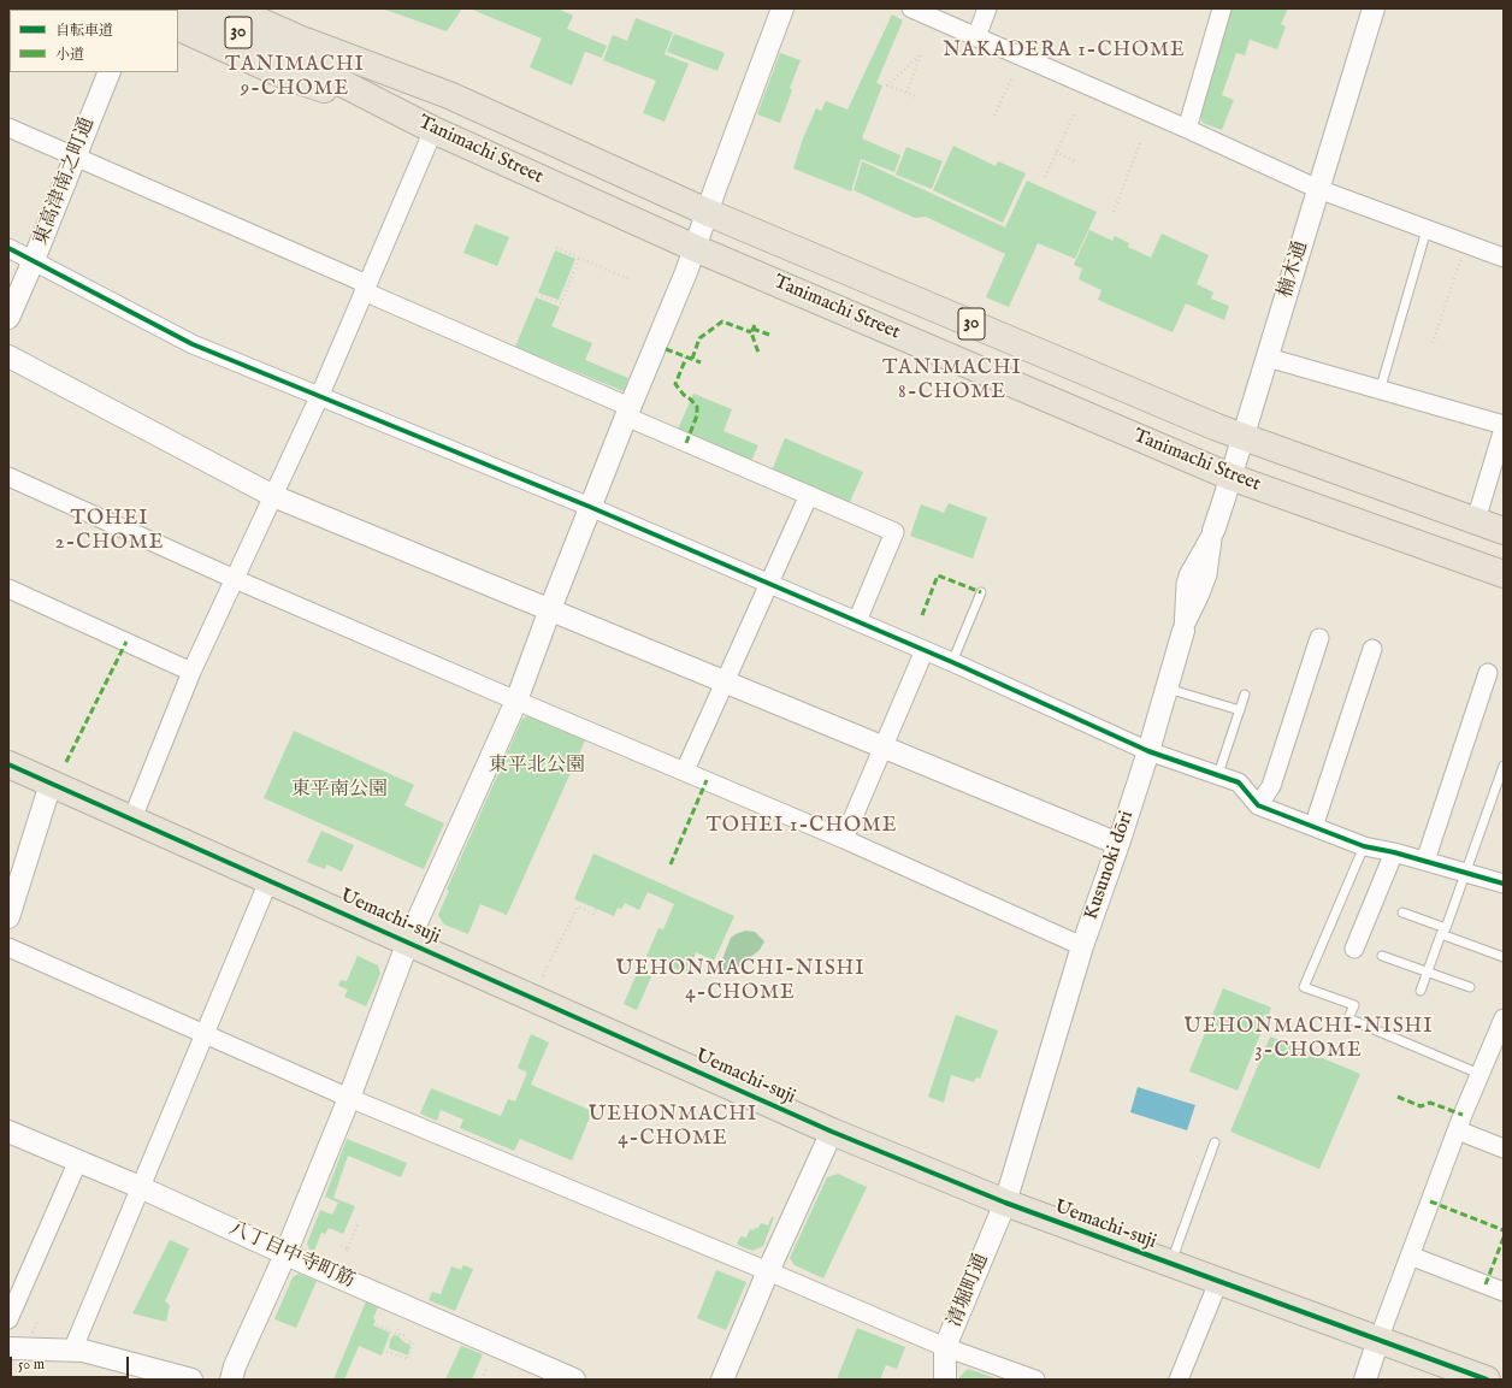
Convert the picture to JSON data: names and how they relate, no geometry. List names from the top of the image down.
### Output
{
  "streets": {
    "main road": ["30", "Tanimachi Street", "Uemachi-suji"],
    "street": [
      "東高津南之町通",
      "楠木通",
      "Kusunoki dōri",
      "八丁目中寺町筋",
      "清堀町通"
    ]
  },
  "crossings": [
    ["30", "Tanimachi Street"],
    ["Tanimachi Street", "楠木通"],
    ["楠木通", "Kusunoki dōri"],
    ["Kusunoki dōri", "Uemachi-suji"],
    ["Kusunoki dōri", "清堀町通"],
    ["Uemachi-suji", "清堀町通"]
  ],
  "districts": [
    "NAKADERA 1-CHOME",
    "TANIMACHI 9-CHOME",
    "TANIMACHI 8-CHOME",
    "TOHEI 2-CHOME",
    "TOHEI 1-CHOME",
    "UEHONMACHI-NISHI 4-CHOME",
    "UEHONMACHI-NISHI 3-CHOME",
    "UEHONMACHI 4-CHOME"
  ],
  "parks": ["東平北公園", "東平南公園"],
  "legend": ["自転車道", "小道"],
  "scale_bar": "50 m"
}
